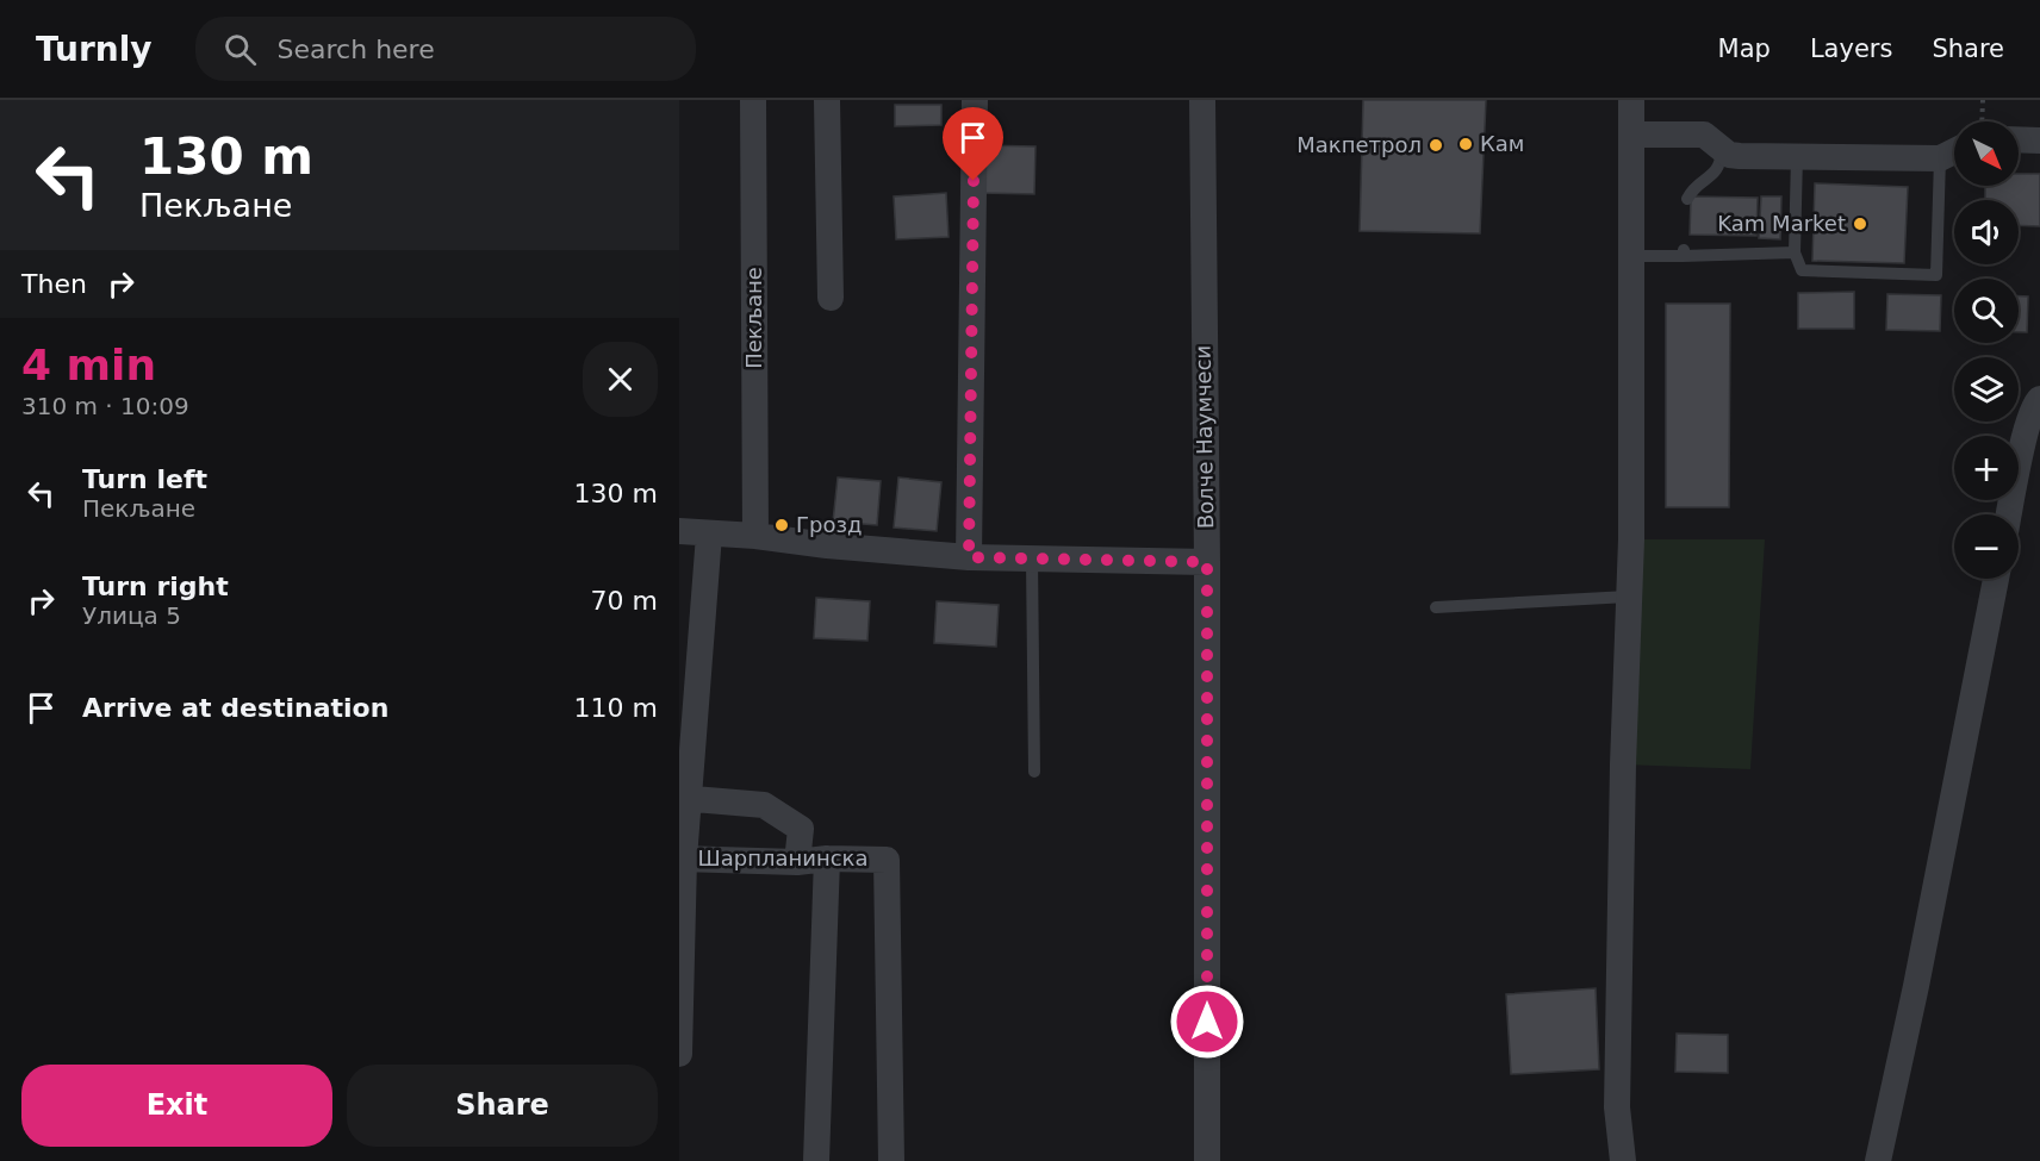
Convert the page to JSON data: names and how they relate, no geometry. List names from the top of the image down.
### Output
{
  "streets": {
    "street": ["Пекљане", "Волче Наумчеси", "Шарпланинска"]
  },
  "places": [
    "Кам",
    "Макпетрол",
    "Kam Market",
    "Грозд"
  ],
  "north": "bottom right",
  "page": {
    "header": "Turnly",
    "search": "Search here",
    "nav": ["Map", "Layers", "Share"],
    "turn": ["130 m", "Пекљане"],
    "map_buttons": ["+", "−"],
    "then": "Then",
    "heading": ["4 min", "310 m · 10:09"],
    "list": [
      {
        "name": "Turn left",
        "note": "Пекљане",
        "value": "130 m"
      },
      {
        "name": "Turn right",
        "note": "Улица 5",
        "value": "70 m"
      },
      {
        "name": "Arrive at destination",
        "value": "110 m"
      }
    ],
    "buttons": ["Exit", "Share"]
  }
}
